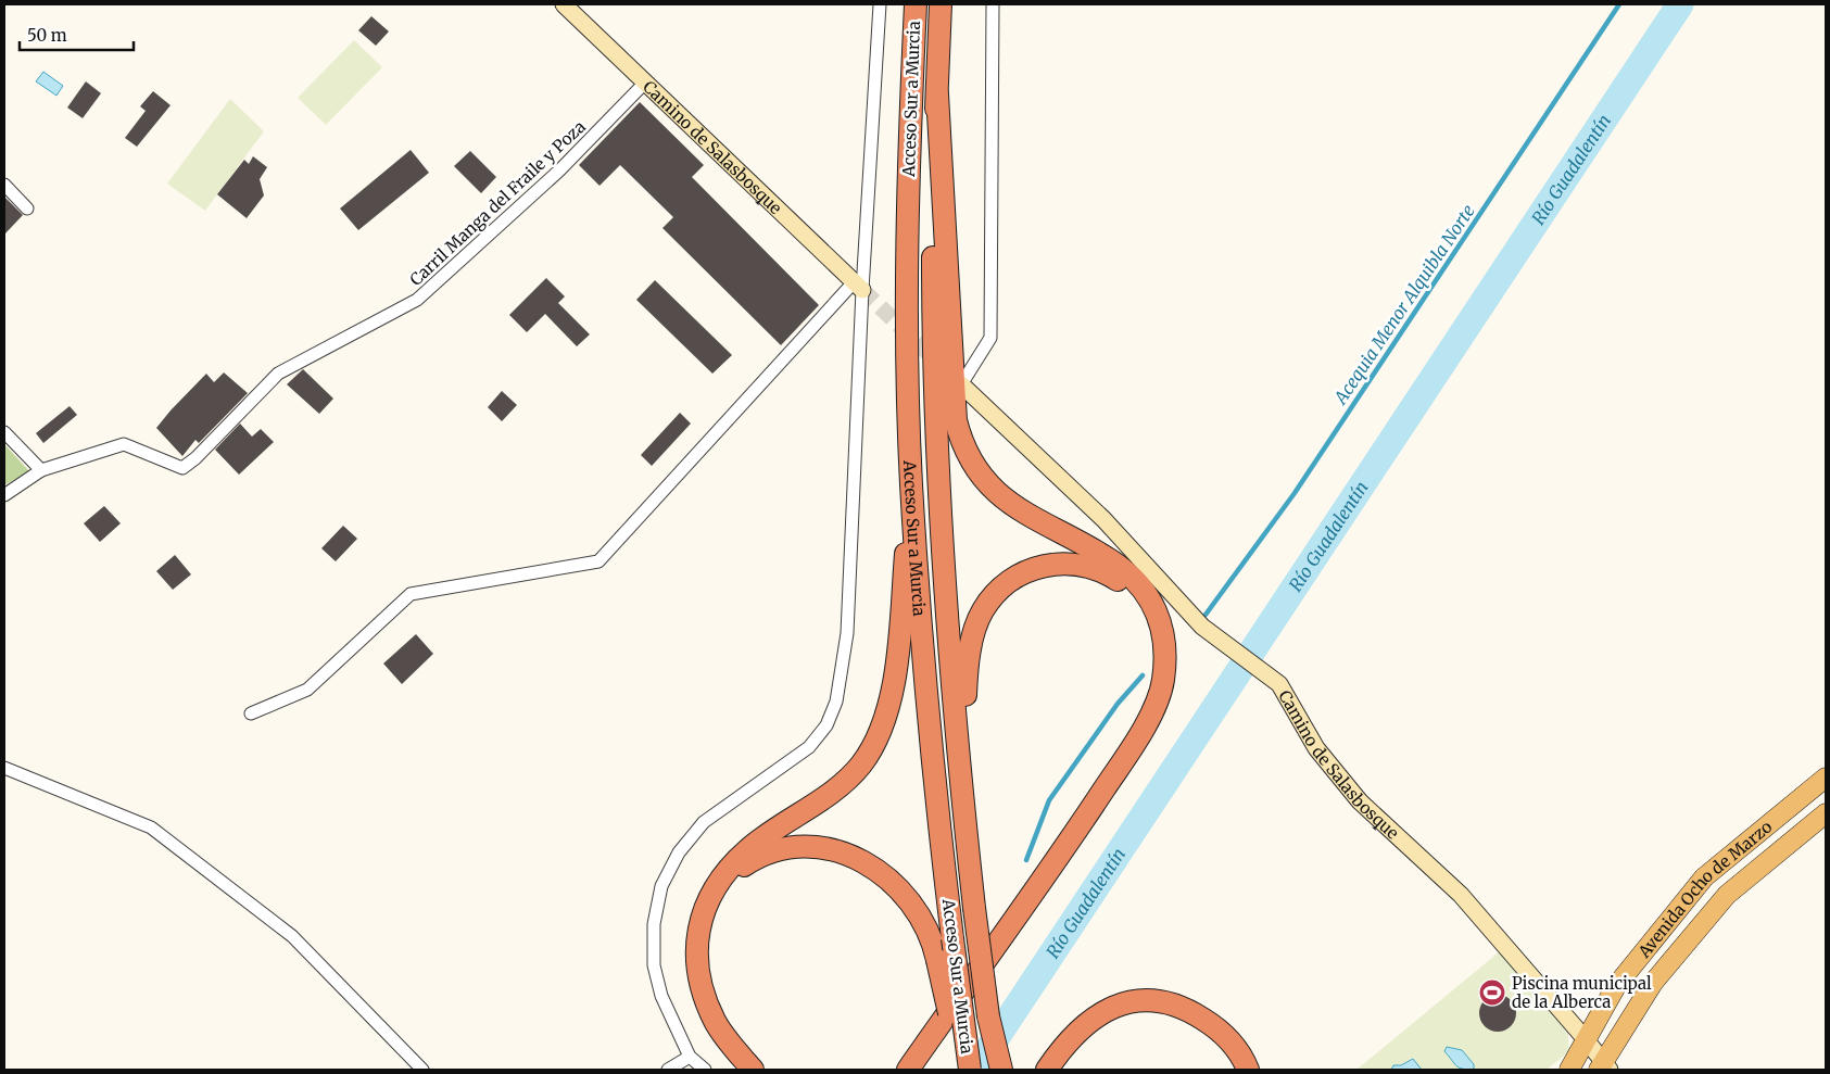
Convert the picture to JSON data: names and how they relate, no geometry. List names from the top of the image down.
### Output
{
  "streets": {
    "highway": ["Acceso Sur a Murcia"],
    "main road": ["Avenida Ocho de Marzo"],
    "street": ["Camino de Salasbosque", "Carril Manga del Fraile y Poza"]
  },
  "crossings": [
    ["Camino de Salasbosque", "Carril Manga del Fraile y Poza"],
    ["Camino de Salasbosque", "Avenida Ocho de Marzo"]
  ],
  "water": ["Río Guadalentín", "Acequia Menor Alquibla Norte"],
  "places": {
    "sports": ["Piscina municipal de la Alberca"]
  },
  "scale_bar": "50 m"
}
